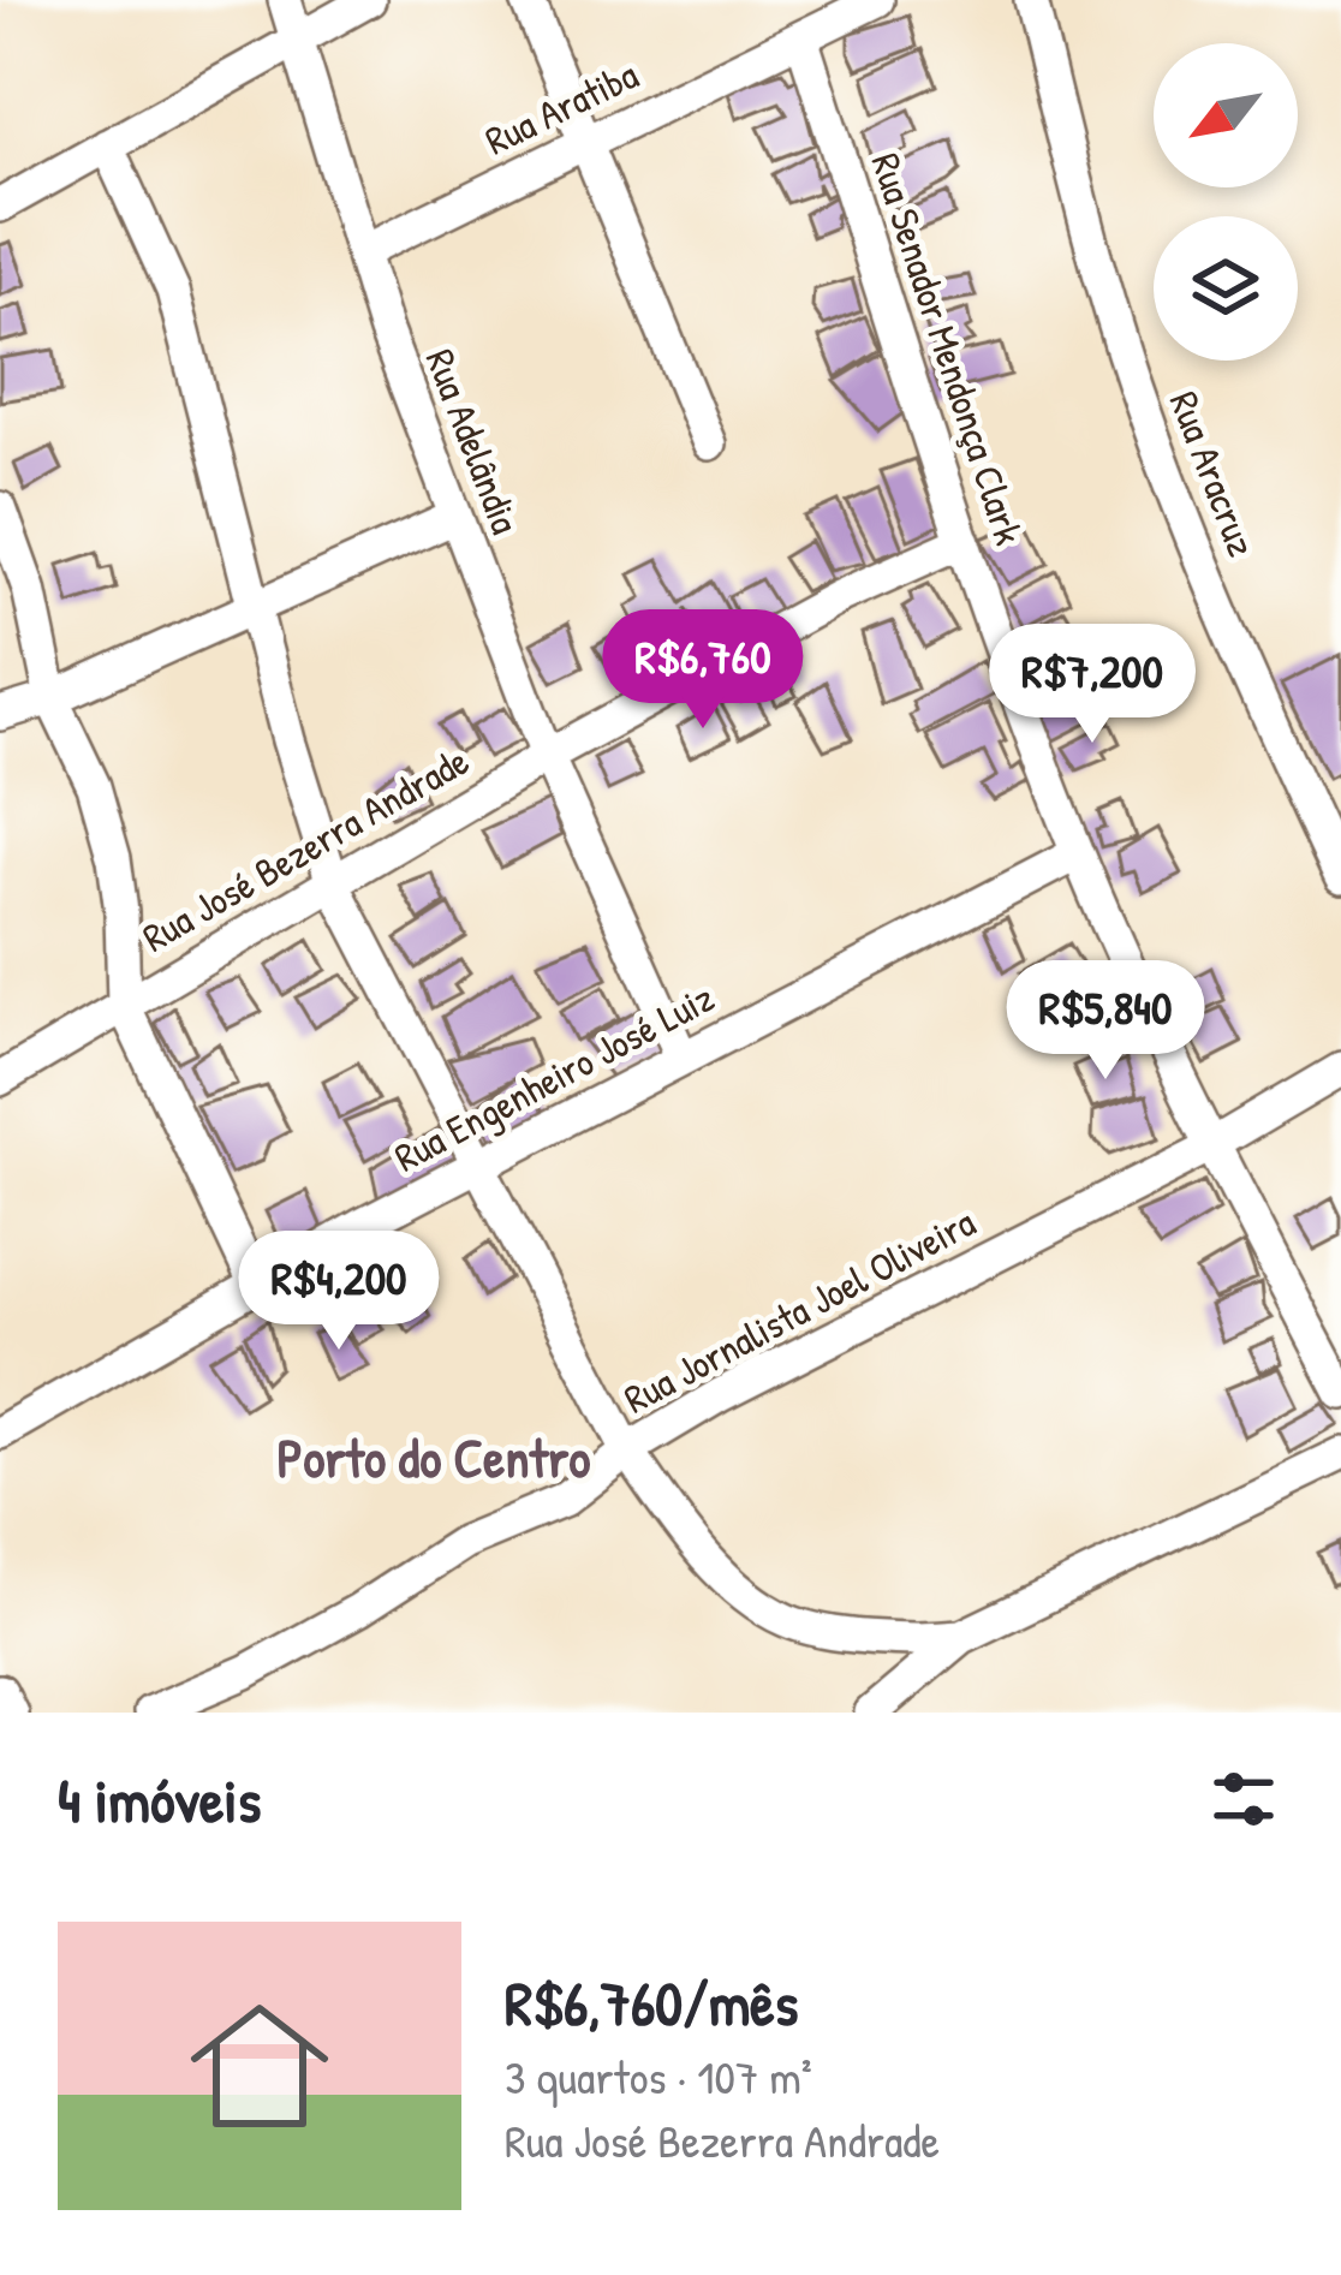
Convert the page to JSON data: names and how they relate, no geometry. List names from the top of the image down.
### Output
{
  "streets": {
    "street": [
      "Rua Aratiba",
      "Rua Senador Mendonça Clark",
      "Rua Adelândia",
      "Rua Aracruz",
      "Rua José Bezerra Andrade",
      "Rua Engenheiro José Luiz",
      "Rua Jornalista Joel Oliveira"
    ]
  },
  "crossings": [
    ["Rua Aratiba", "Rua Senador Mendonça Clark"],
    ["Rua Aratiba", "Rua Adelândia"],
    ["Rua Senador Mendonça Clark", "Rua José Bezerra Andrade"],
    ["Rua Senador Mendonça Clark", "Rua Engenheiro José Luiz"],
    ["Rua Senador Mendonça Clark", "Rua Jornalista Joel Oliveira"],
    ["Rua Adelândia", "Rua José Bezerra Andrade"],
    ["Rua Adelândia", "Rua Engenheiro José Luiz"]
  ],
  "districts": ["Porto do Centro"],
  "north": "bottom left",
  "page": {
    "price": [
      "R$6,760",
      "R$7,200",
      "R$5,840",
      "R$4,200"
    ],
    "heading": "4 imóveis",
    "list": [
      {
        "name": "R$6,760/mês",
        "note": "3 quartos · 107 m² · Rua José Bezerra Andrade"
      }
    ]
  }
}
